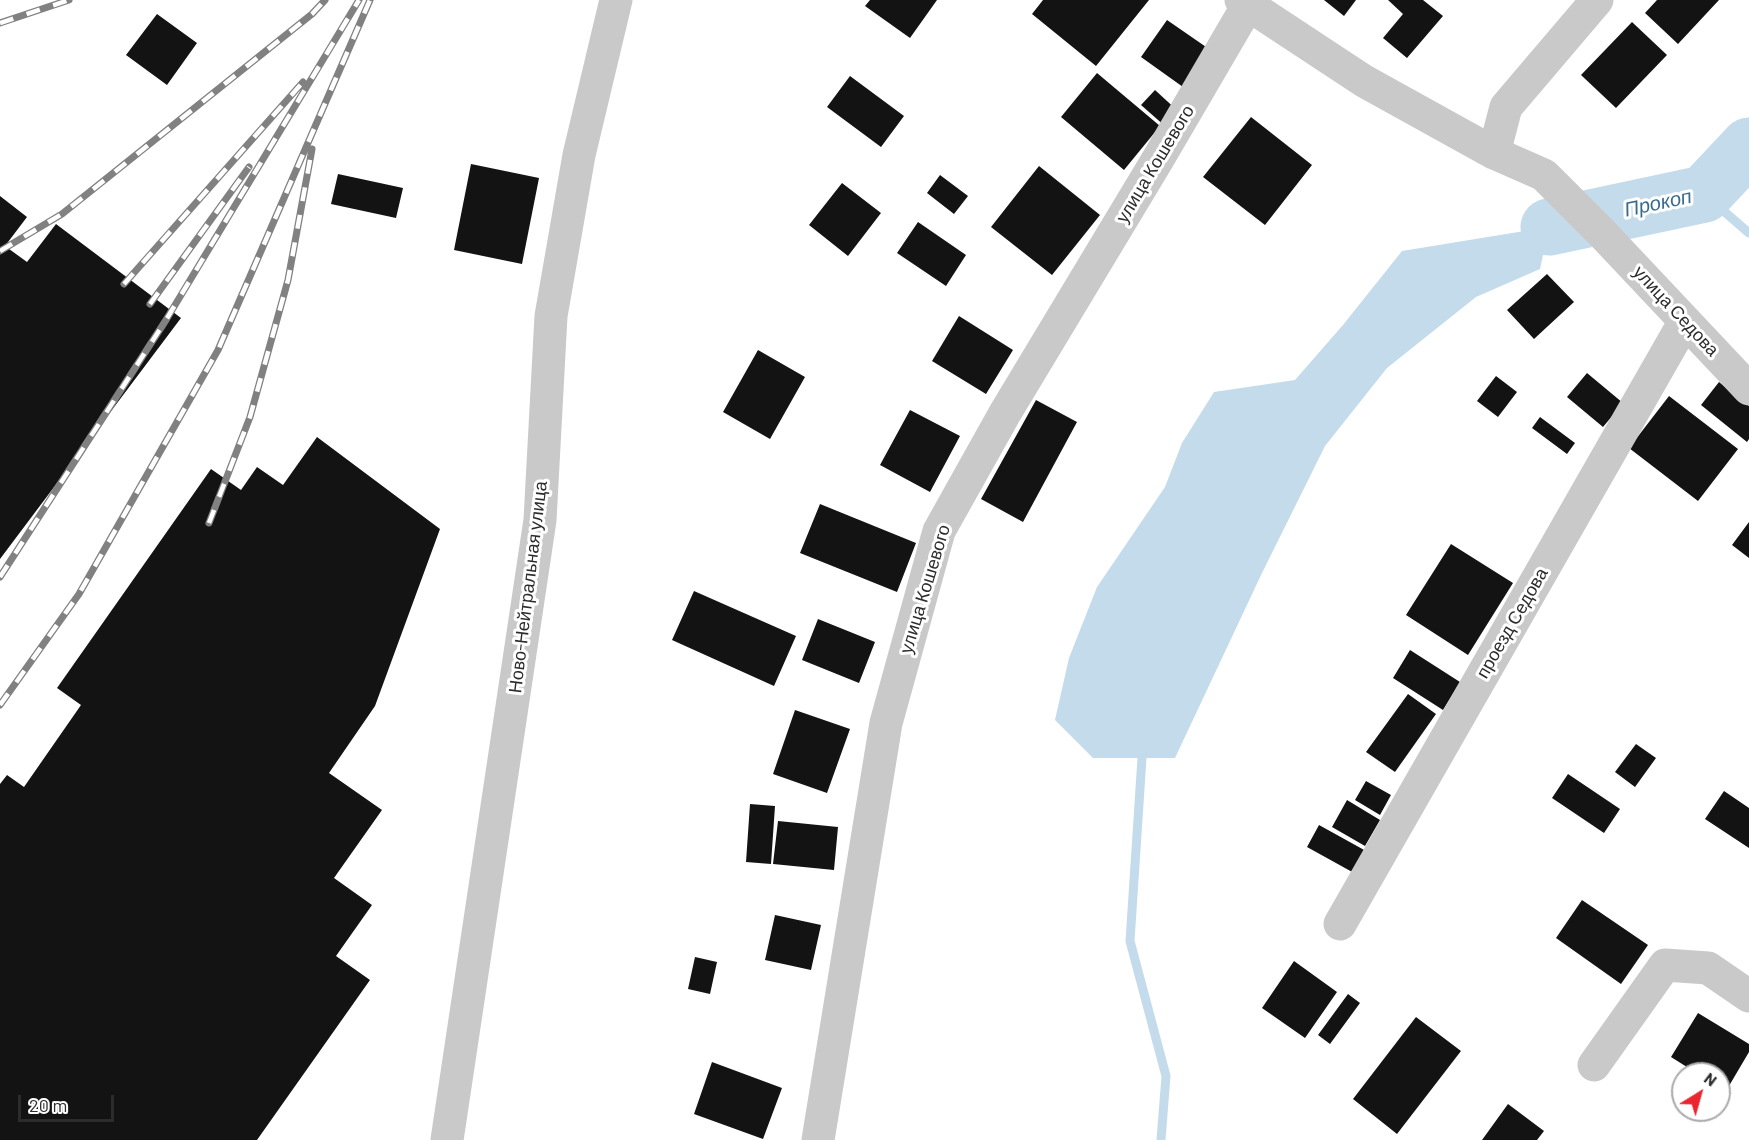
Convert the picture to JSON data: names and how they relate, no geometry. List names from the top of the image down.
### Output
{
  "streets": {
    "street": [
      "улица Кошевого",
      "улица Седова",
      "Ново-Нейтральная улица",
      "проезд Седова"
    ]
  },
  "crossings": [
    ["улица Кошевого", "улица Седова"],
    ["улица Седова", "проезд Седова"]
  ],
  "water": ["Прокоп"],
  "scale_bar": "20 m",
  "north": "top right"
}
